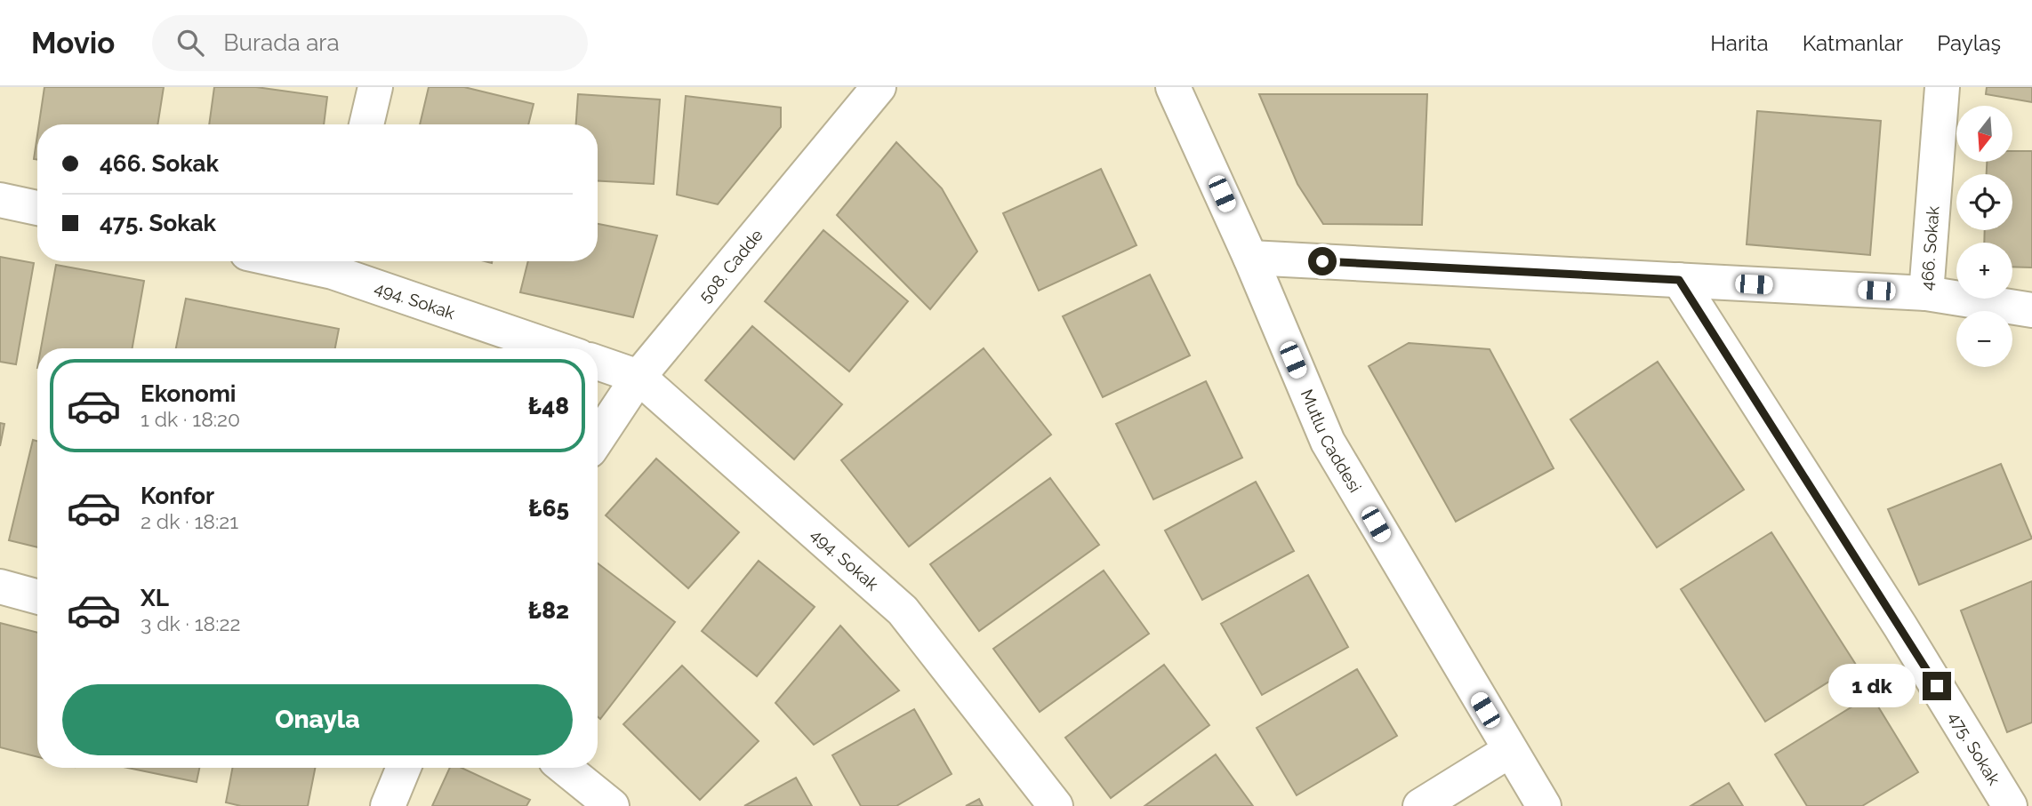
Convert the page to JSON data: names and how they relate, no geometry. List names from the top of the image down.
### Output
{
  "streets": {
    "street": [
      "466. Sokak",
      "508. Cadde",
      "494. Sokak",
      "Mutlu Caddesi",
      "475. Sokak"
    ]
  },
  "crossings": [
    ["466. Sokak", "Mutlu Caddesi"],
    ["466. Sokak", "475. Sokak"],
    ["508. Cadde", "494. Sokak"]
  ],
  "north": "bottom",
  "page": {
    "header": "Movio",
    "search": "Burada ara",
    "nav": ["Harita", "Katmanlar", "Paylaş"],
    "map_buttons": ["+", "−"],
    "banner": ["466. Sokak", "475. Sokak"],
    "list": [
      {
        "name": "Ekonomi",
        "note": "1 dk · 18:20",
        "value": "₺48"
      },
      {
        "name": "Konfor",
        "note": "2 dk · 18:21",
        "value": "₺65"
      },
      {
        "name": "XL",
        "note": "3 dk · 18:22",
        "value": "₺82"
      }
    ],
    "bubble": "1 dk",
    "buttons": "Onayla"
  }
}
